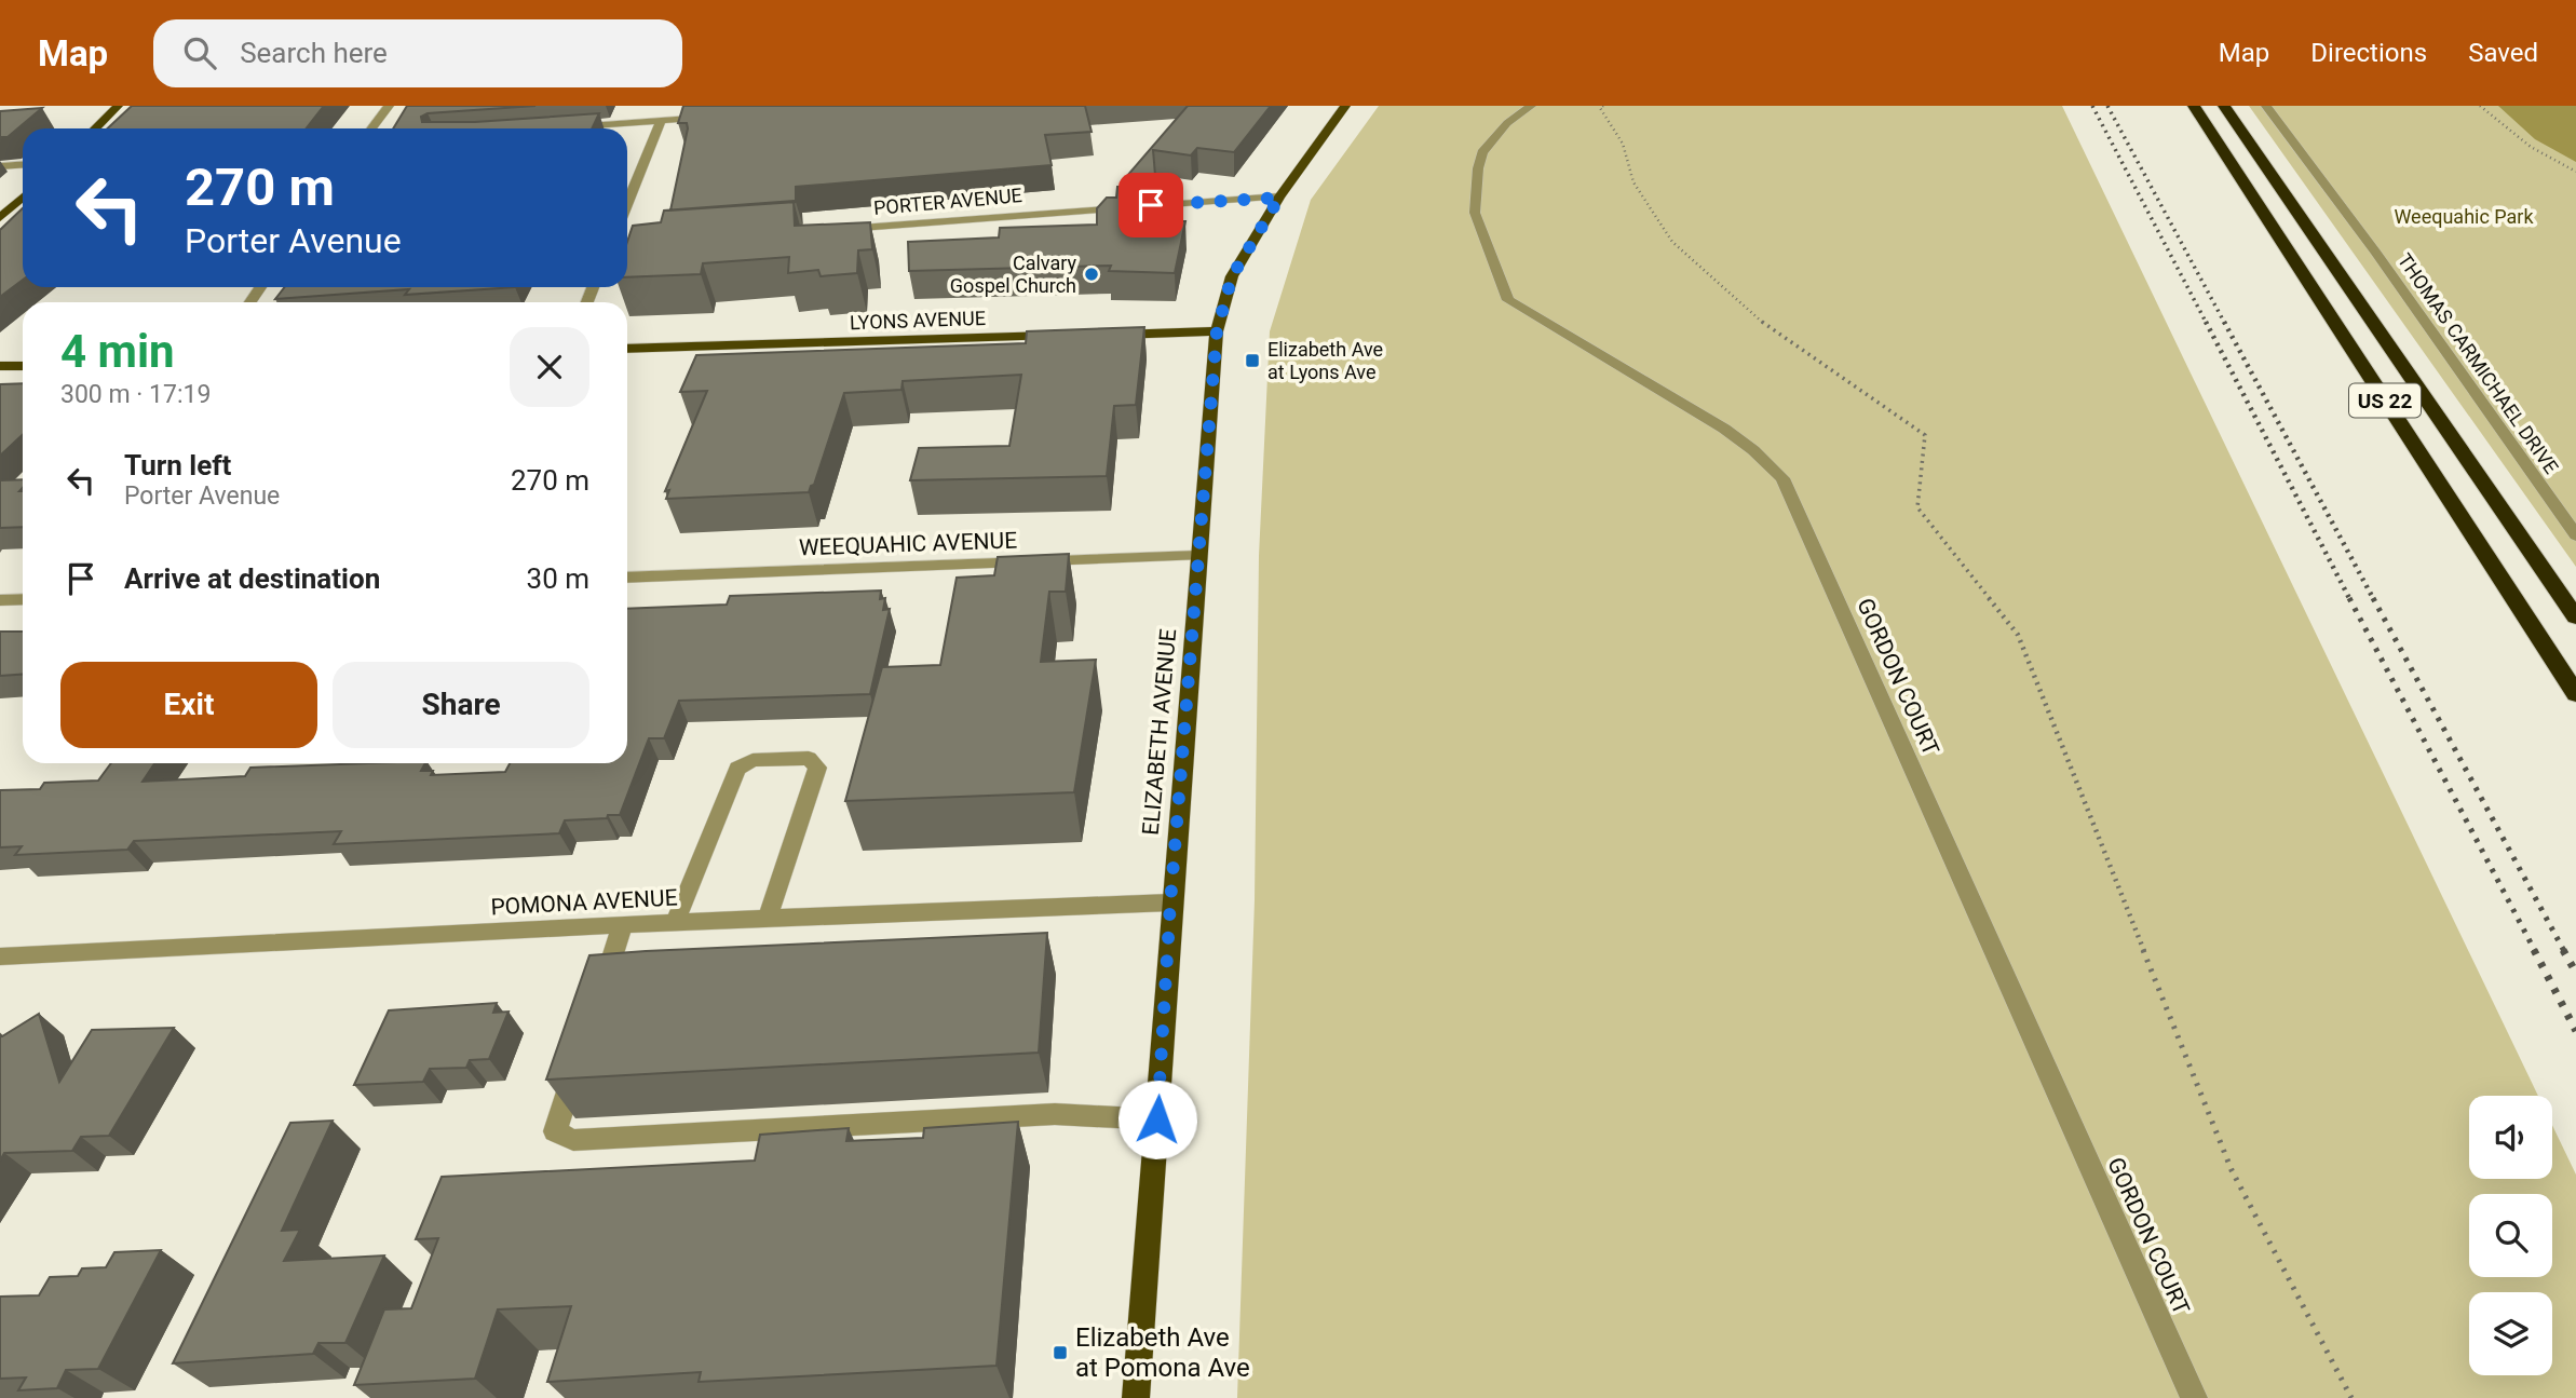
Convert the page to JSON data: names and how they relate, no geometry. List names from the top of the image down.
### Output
{
  "streets": {
    "highway": ["US 22"],
    "main road": ["LYONS AVENUE", "ELIZABETH AVENUE"],
    "street": [
      "PORTER AVENUE",
      "THOMAS CARMICHAEL DRIVE",
      "WEEQUAHIC AVENUE",
      "GORDON COURT",
      "POMONA AVENUE"
    ]
  },
  "crossings": [
    ["PORTER AVENUE", "ELIZABETH AVENUE"],
    ["WEEQUAHIC AVENUE", "ELIZABETH AVENUE"],
    ["ELIZABETH AVENUE", "POMONA AVENUE"]
  ],
  "parks": ["Weequahic Park"],
  "places": {
    "other": ["Calvary Gospel Church"],
    "transit": ["Elizabeth Ave at Lyons Ave", "Elizabeth Ave at Pomona Ave"]
  },
  "page": {
    "header": "Map",
    "search": "Search here",
    "nav": ["Map", "Directions", "Saved"],
    "turn": ["270 m", "Porter Avenue"],
    "heading": ["4 min", "300 m · 17:19"],
    "list": [
      {
        "name": "Turn left",
        "note": "Porter Avenue",
        "value": "270 m"
      },
      {
        "name": "Arrive at destination",
        "value": "30 m"
      }
    ],
    "buttons": ["Exit", "Share"]
  }
}
